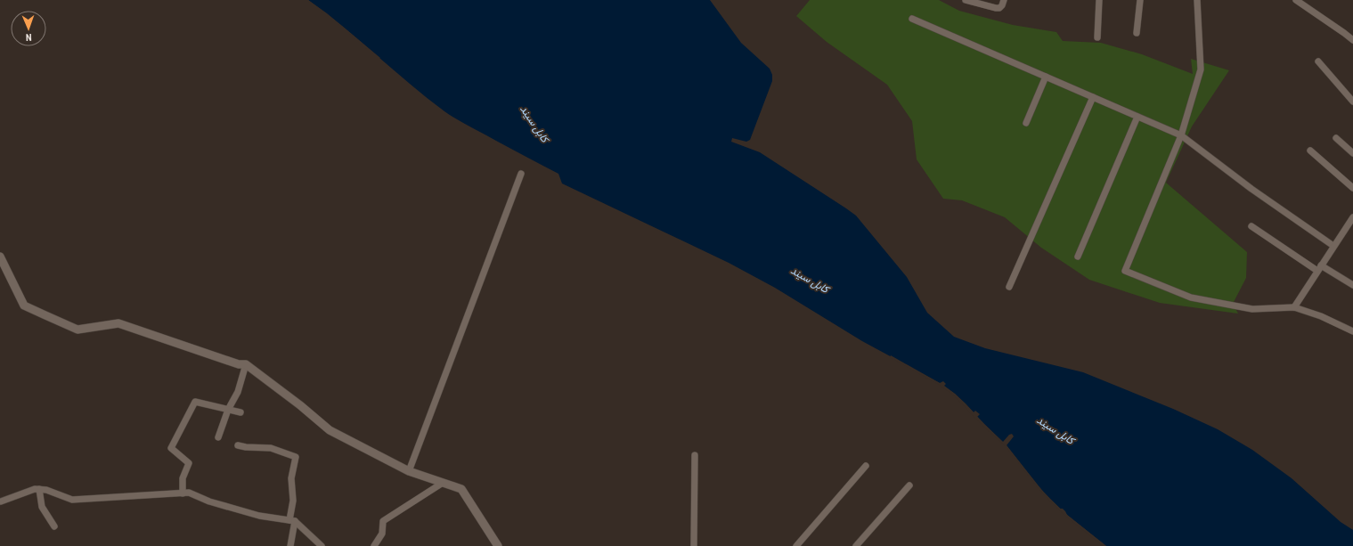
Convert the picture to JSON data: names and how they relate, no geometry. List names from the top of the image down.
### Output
{
  "water": ["کابل سيند"],
  "north": "bottom"
}
